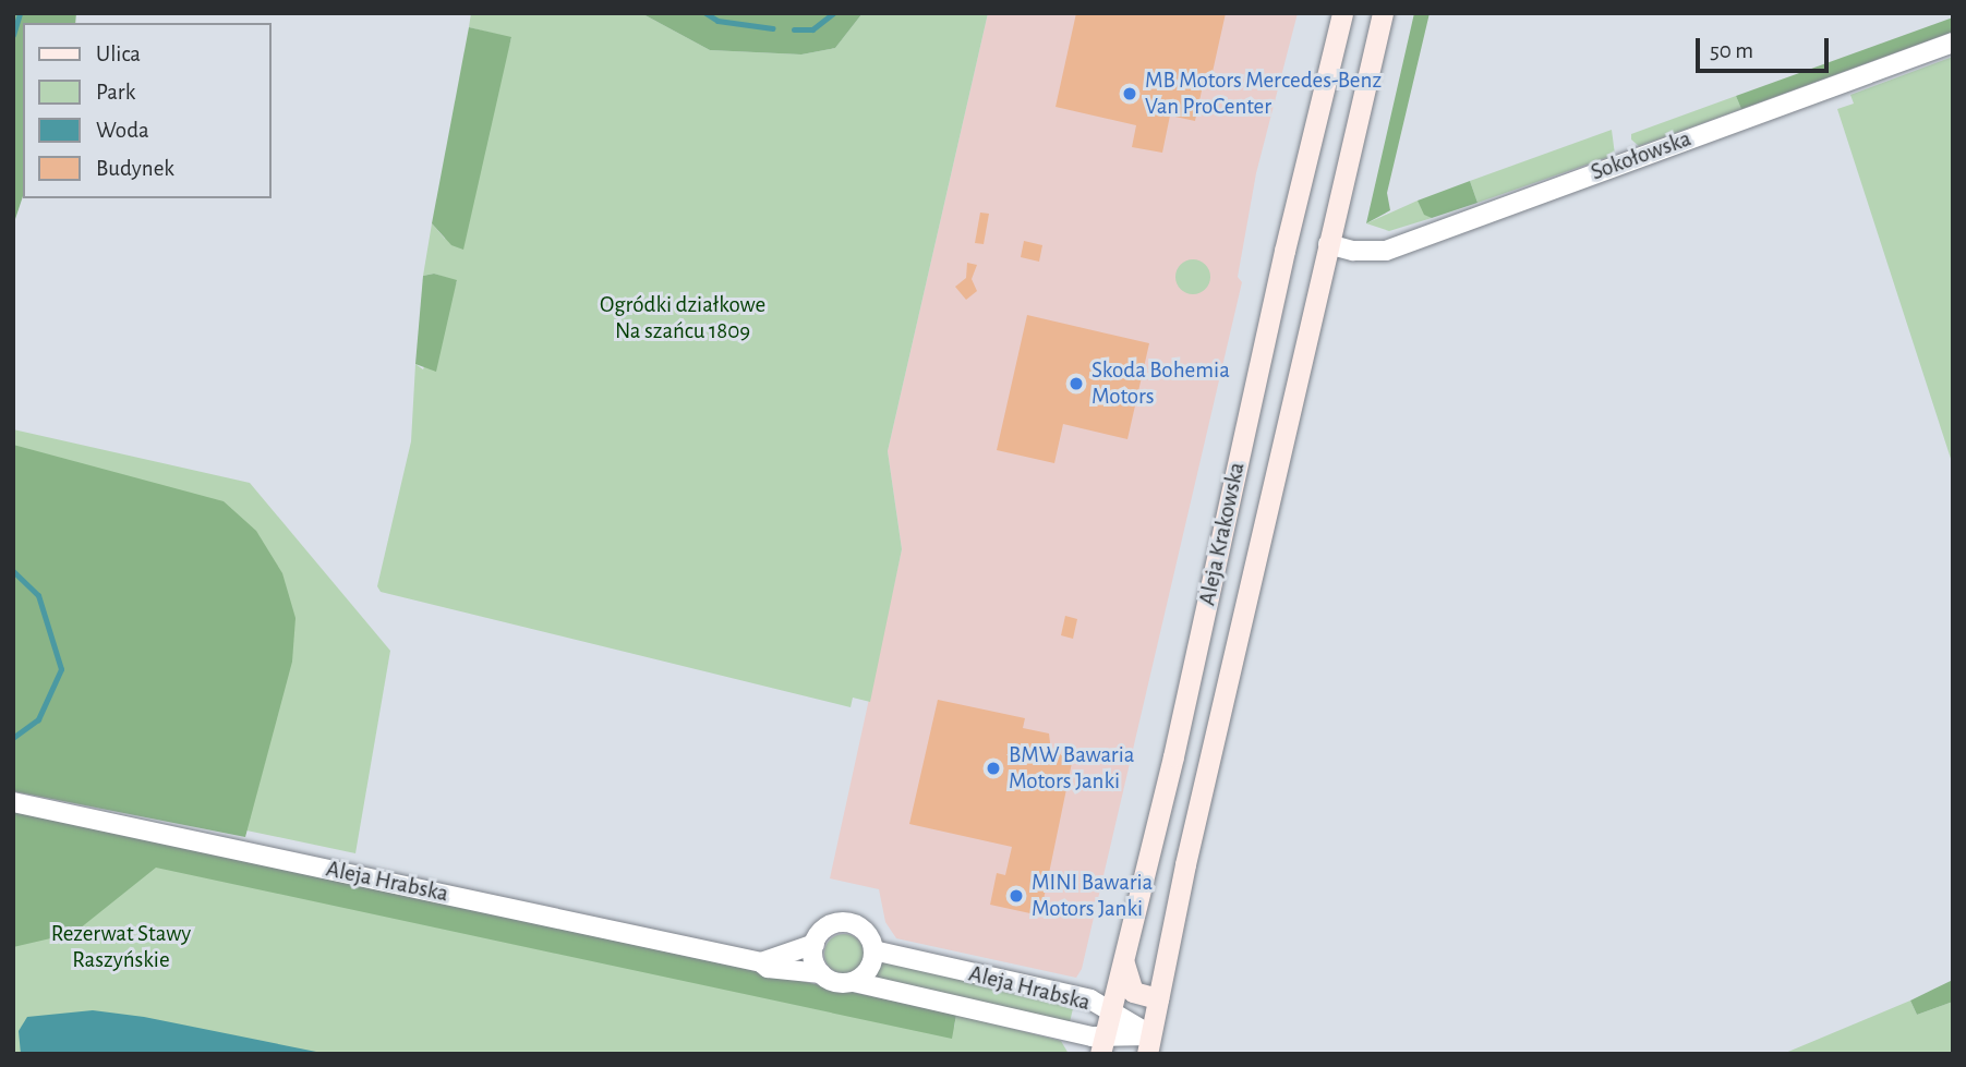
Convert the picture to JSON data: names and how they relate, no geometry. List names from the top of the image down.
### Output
{
  "streets": {
    "main road": ["Aleja Krakowska"],
    "street": ["Sokołowska", "Aleja Hrabska"]
  },
  "crossings": [
    ["Sokołowska", "Aleja Krakowska"],
    ["Aleja Krakowska", "Aleja Hrabska"]
  ],
  "parks": ["Ogródki działkowe Na szańcu 1809", "Rezerwat Stawy Raszyńskie"],
  "places": [
    "MB Motors Mercedes-Benz Van ProCenter",
    "Skoda Bohemia Motors",
    "BMW Bawaria Motors Janki",
    "MINI Bawaria Motors Janki"
  ],
  "legend": [
    "Ulica",
    "Park",
    "Woda",
    "Budynek"
  ],
  "scale_bar": "50 m"
}
